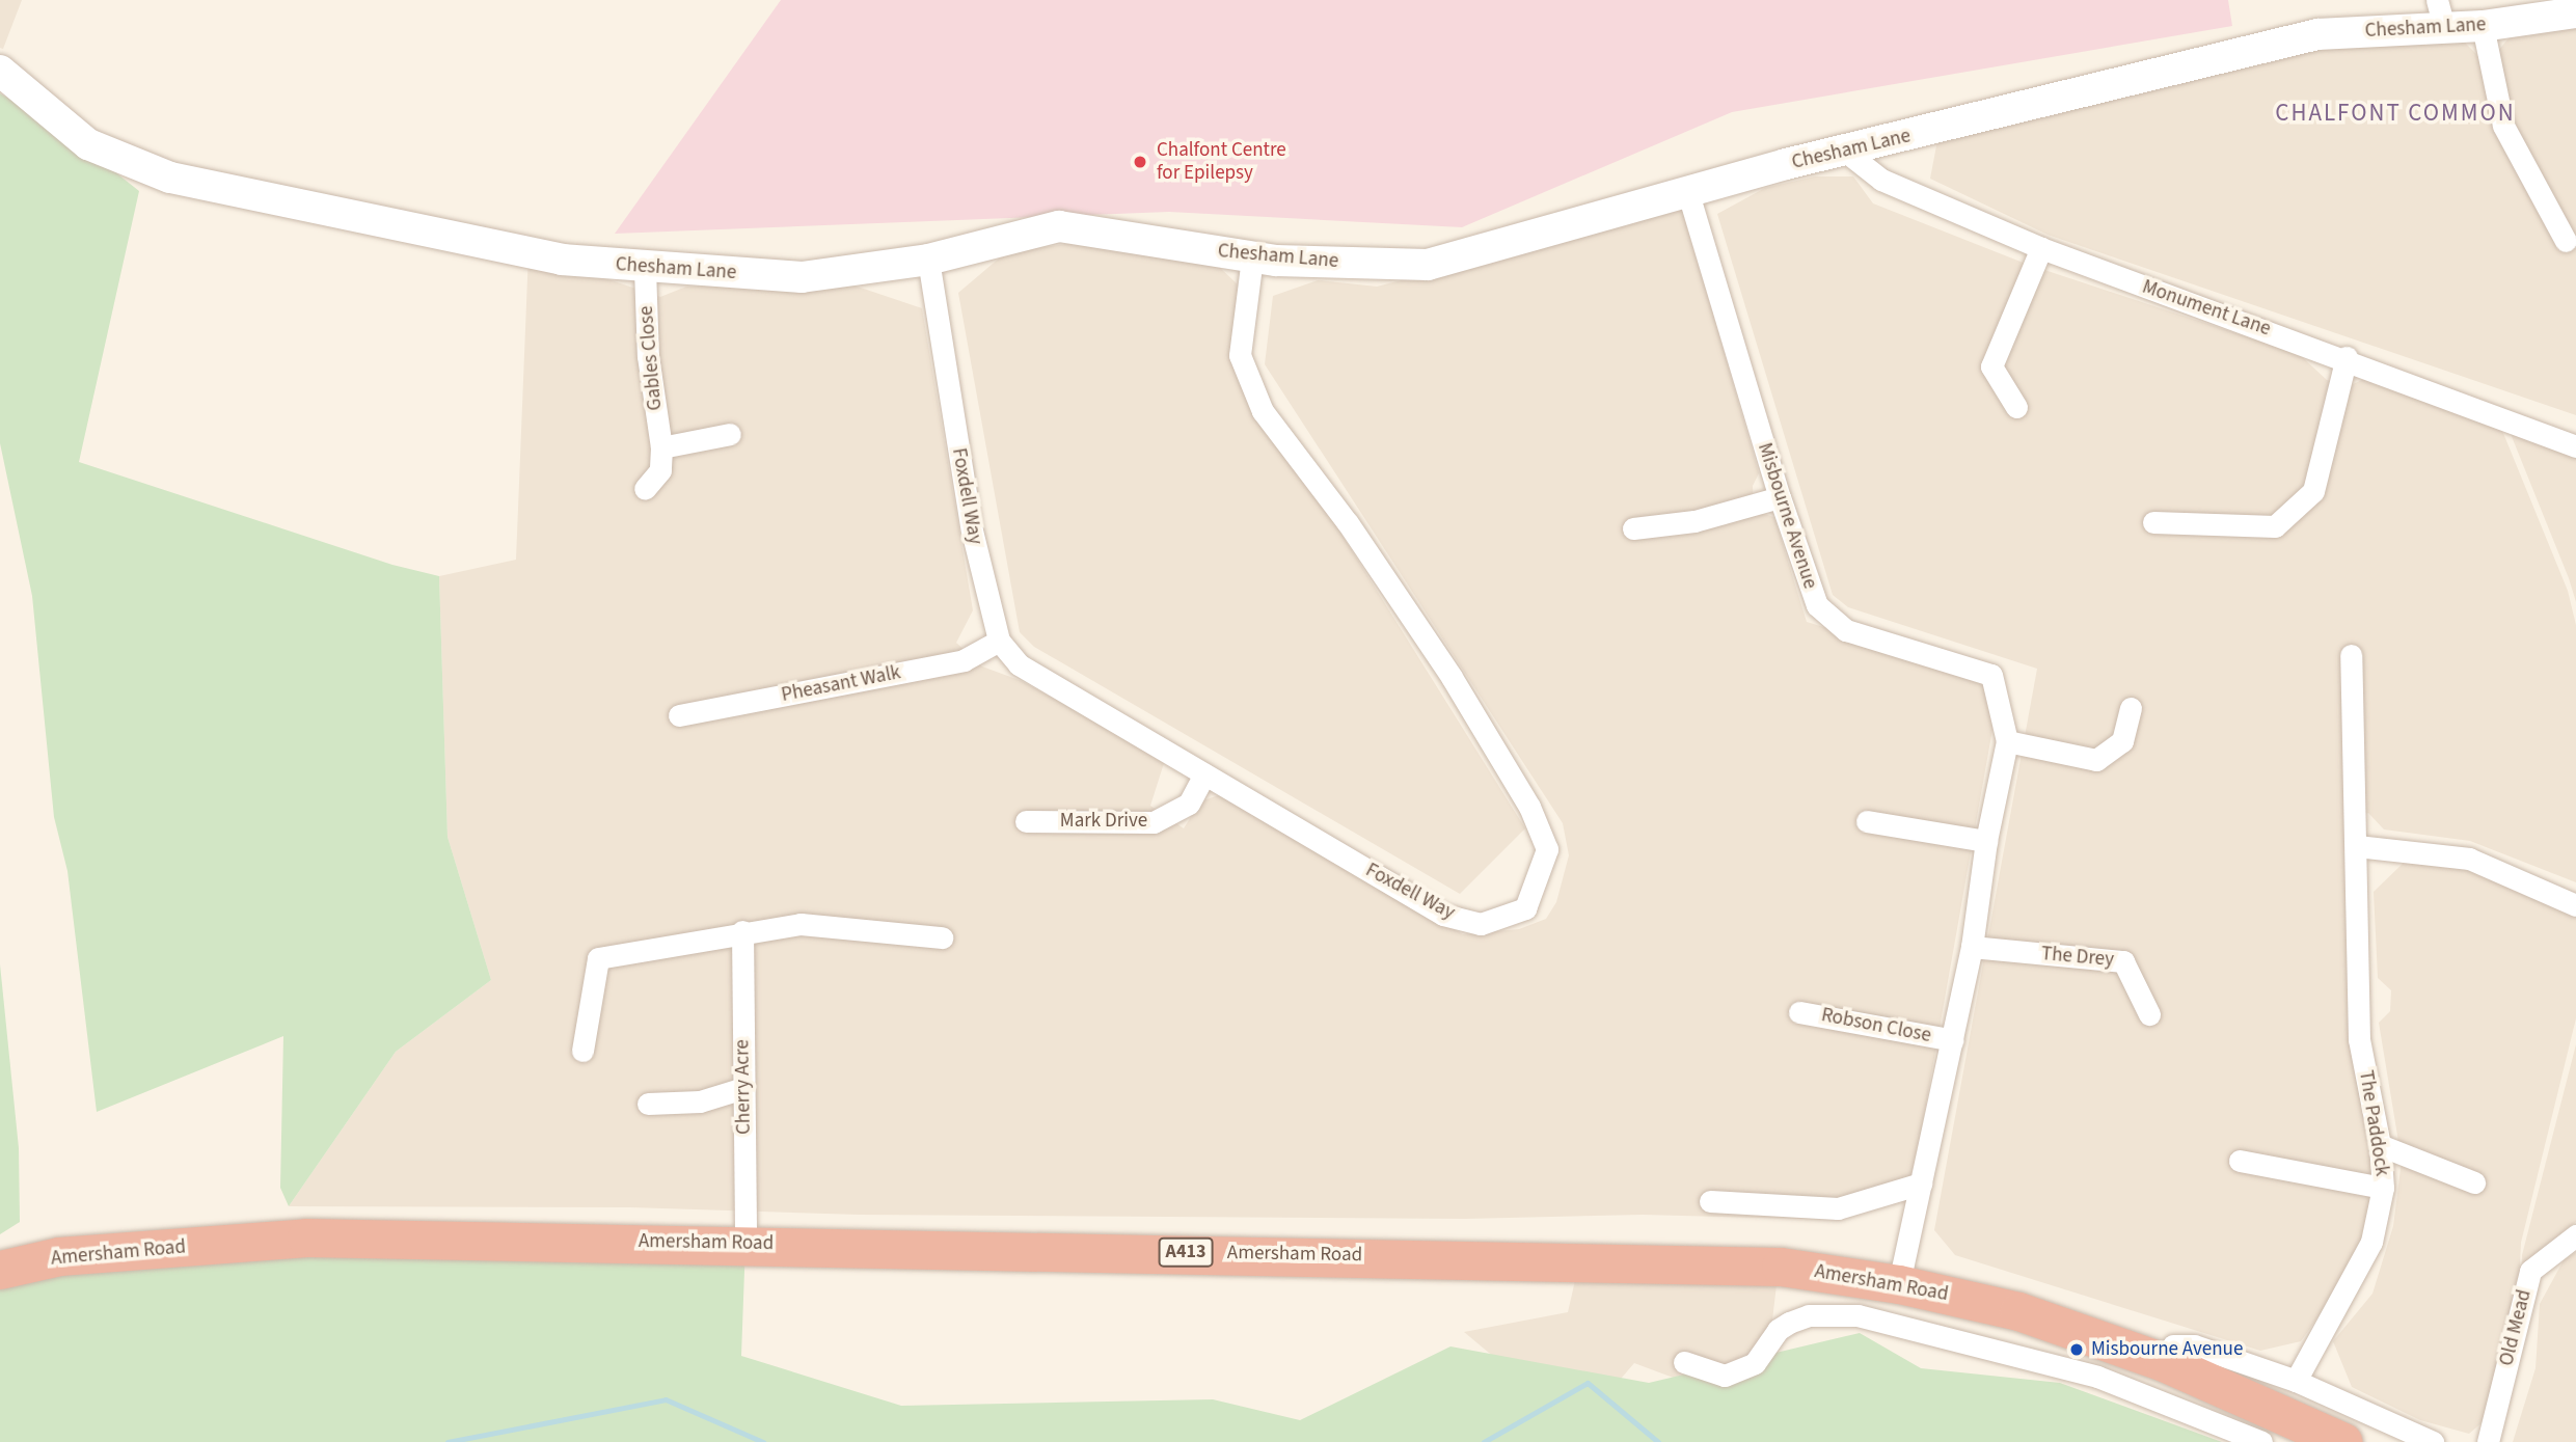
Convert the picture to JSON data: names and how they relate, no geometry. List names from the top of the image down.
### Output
{
  "streets": {
    "highway": ["Amersham Road", "A413"],
    "street": [
      "Chesham Lane",
      "Monument Lane",
      "Gables Close",
      "Foxdell Way",
      "Misbourne Avenue",
      "Pheasant Walk",
      "Mark Drive",
      "The Drey",
      "Robson Close",
      "Cherry Acre",
      "The Paddock",
      "Old Mead"
    ]
  },
  "crossings": [
    ["Chesham Lane", "Monument Lane"],
    ["Chesham Lane", "Gables Close"],
    ["Chesham Lane", "Foxdell Way"],
    ["Chesham Lane", "Misbourne Avenue"],
    ["Foxdell Way", "Pheasant Walk"],
    ["Foxdell Way", "Mark Drive"],
    ["Misbourne Avenue", "The Drey"],
    ["Misbourne Avenue", "Robson Close"],
    ["Misbourne Avenue", "Amersham Road"],
    ["Cherry Acre", "Amersham Road"]
  ],
  "districts": ["CHALFONT COMMON"],
  "places": ["Chalfont Centre for Epilepsy", "Misbourne Avenue"]
}
